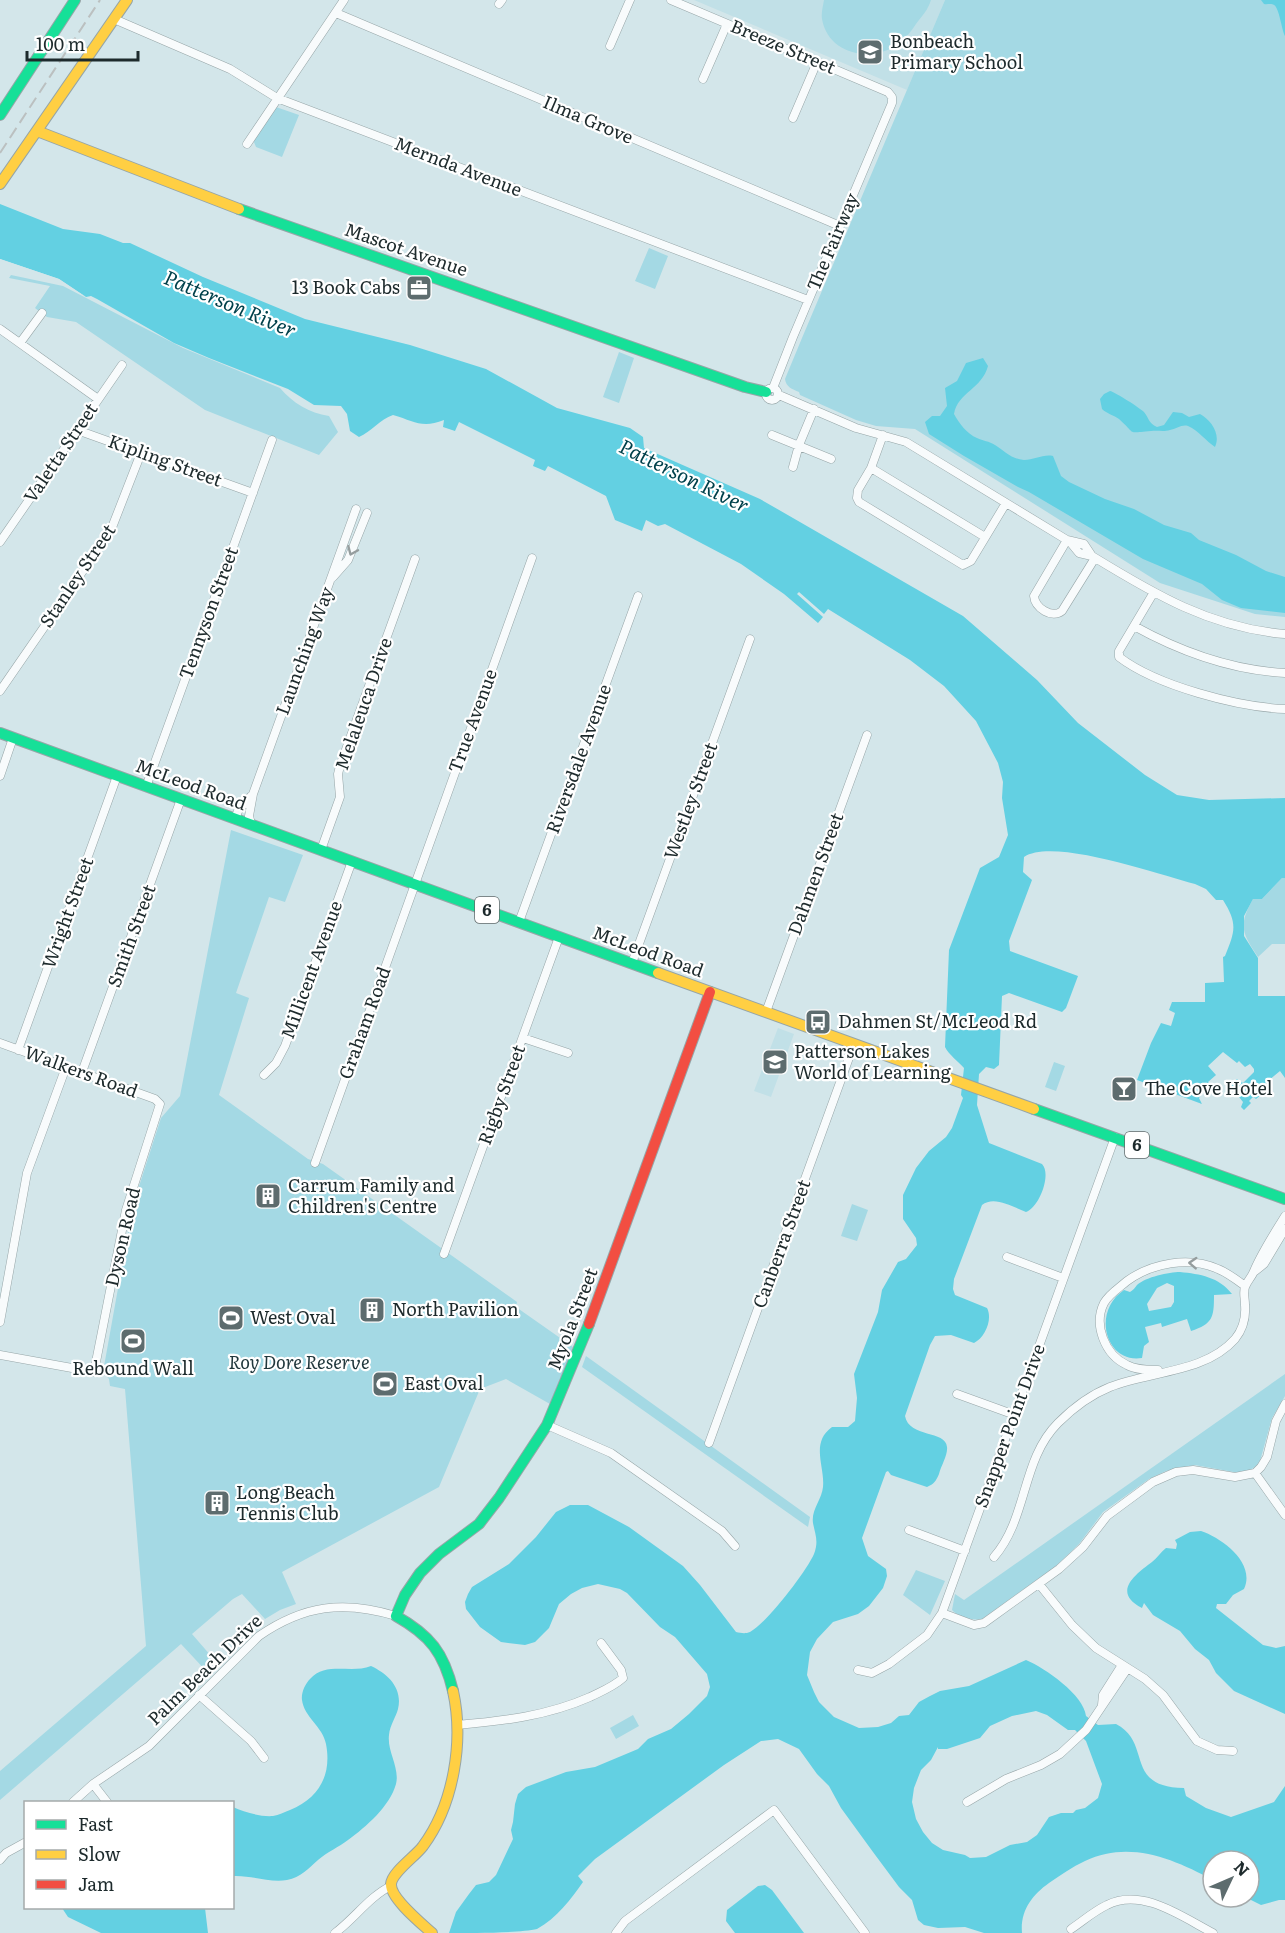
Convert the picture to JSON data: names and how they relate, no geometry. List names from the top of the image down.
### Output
{
  "streets": {
    "main road": [
      "Mascot Avenue",
      "McLeod Road",
      "6",
      "Myola Street",
      "Palm Beach Drive"
    ],
    "street": [
      "Breeze Street",
      "Ilma Grove",
      "Mernda Avenue",
      "The Fairway",
      "Valetta Street",
      "Kipling Street",
      "Stanley Street",
      "Tennyson Street",
      "Launching Way",
      "Melaleuca Drive",
      "True Avenue",
      "Riversdale Avenue",
      "Westley Street",
      "Dahmen Street",
      "Wright Street",
      "Smith Street",
      "Millicent Avenue",
      "Graham Road",
      "Walkers Road",
      "Rigby Street",
      "Dyson Road",
      "Canberra Street",
      "Snapper Point Drive"
    ]
  },
  "crossings": [
    ["Breeze Street", "The Fairway"],
    ["Ilma Grove", "The Fairway"],
    ["Mernda Avenue", "The Fairway"],
    ["The Fairway", "Mascot Avenue"],
    ["Valetta Street", "Kipling Street"],
    ["Kipling Street", "Stanley Street"],
    ["Kipling Street", "Tennyson Street"],
    ["Tennyson Street", "McLeod Road"],
    ["Launching Way", "McLeod Road"],
    ["Melaleuca Drive", "McLeod Road"],
    ["True Avenue", "McLeod Road"],
    ["True Avenue", "Graham Road"],
    ["Riversdale Avenue", "McLeod Road"],
    ["McLeod Road", "Westley Street"],
    ["McLeod Road", "Dahmen Street"],
    ["McLeod Road", "Wright Street"],
    ["McLeod Road", "Smith Street"],
    ["McLeod Road", "Millicent Avenue"],
    ["McLeod Road", "Graham Road"],
    ["McLeod Road", "Rigby Street"],
    ["McLeod Road", "Canberra Street"],
    ["McLeod Road", "Myola Street"],
    ["McLeod Road", "Snapper Point Drive"],
    ["Wright Street", "Walkers Road"],
    ["Smith Street", "Walkers Road"],
    ["Walkers Road", "Dyson Road"],
    ["Myola Street", "Palm Beach Drive"]
  ],
  "water": ["Patterson River"],
  "parks": ["Roy Dore Reserve"],
  "places": {
    "school or university": ["Bonbeach Primary School", "Patterson Lakes World of Learning"],
    "office": ["13 Book Cabs"],
    "bus stop": ["Dahmen St/McLeod Rd"],
    "bar": ["The Cove Hotel"],
    "building": ["Carrum Family and Children's Centre", "North Pavilion", "Long Beach Tennis Club"],
    "sports": ["West Oval", "Rebound Wall", "East Oval"]
  },
  "legend": ["Fast", "Slow", "Jam"],
  "scale_bar": "100 m",
  "north": "top right"
}
